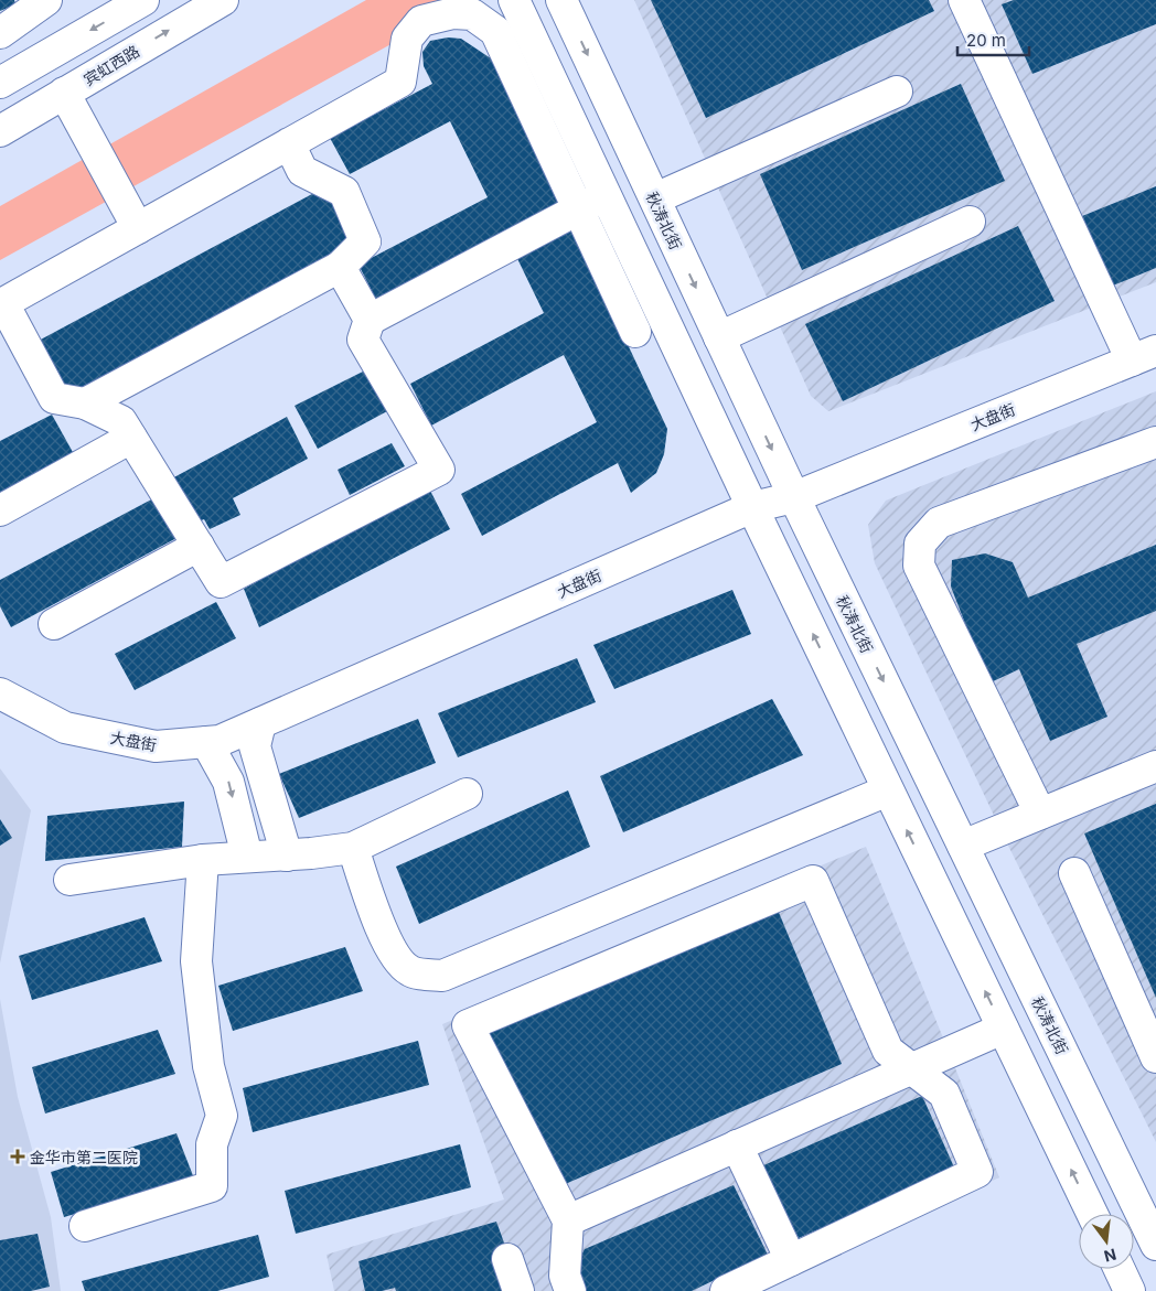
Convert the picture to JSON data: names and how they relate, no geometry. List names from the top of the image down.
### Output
{
  "streets": {
    "main road": ["宾虹西路", "秋涛北街", "大盘街"]
  },
  "crossings": [
    ["秋涛北街", "大盘街"]
  ],
  "places": {
    "health": ["金华市第二医院"]
  },
  "scale_bar": "20 m",
  "north": "bottom"
}
